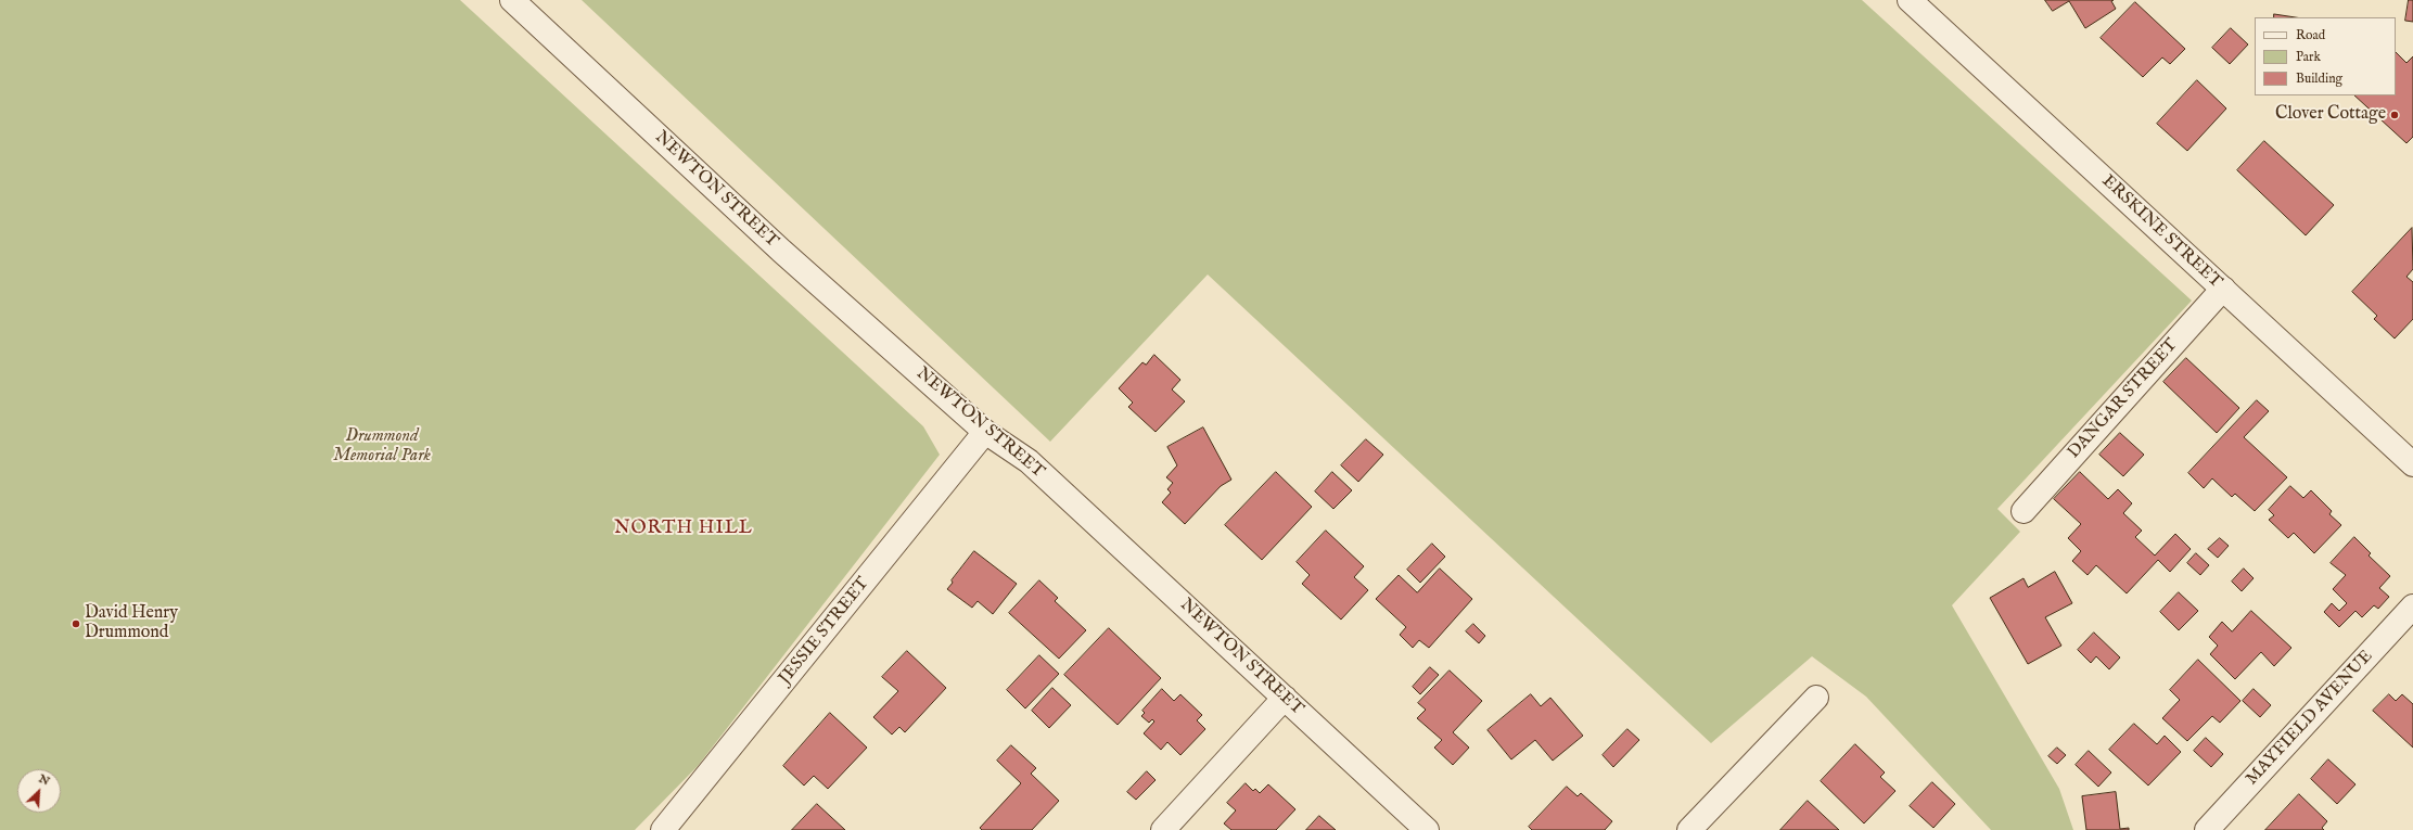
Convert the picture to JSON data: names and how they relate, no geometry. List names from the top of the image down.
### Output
{
  "streets": {
    "street": [
      "NEWTON STREET",
      "ERSKINE STREET",
      "DANGAR STREET",
      "JESSIE STREET",
      "MAYFIELD AVENUE"
    ]
  },
  "crossings": [
    ["NEWTON STREET", "JESSIE STREET"],
    ["ERSKINE STREET", "DANGAR STREET"]
  ],
  "districts": ["NORTH HILL"],
  "parks": ["Drummond Memorial Park"],
  "places": ["Clover Cottage", "David Henry Drummond"],
  "legend": ["Road", "Park", "Building"],
  "north": "top right"
}
